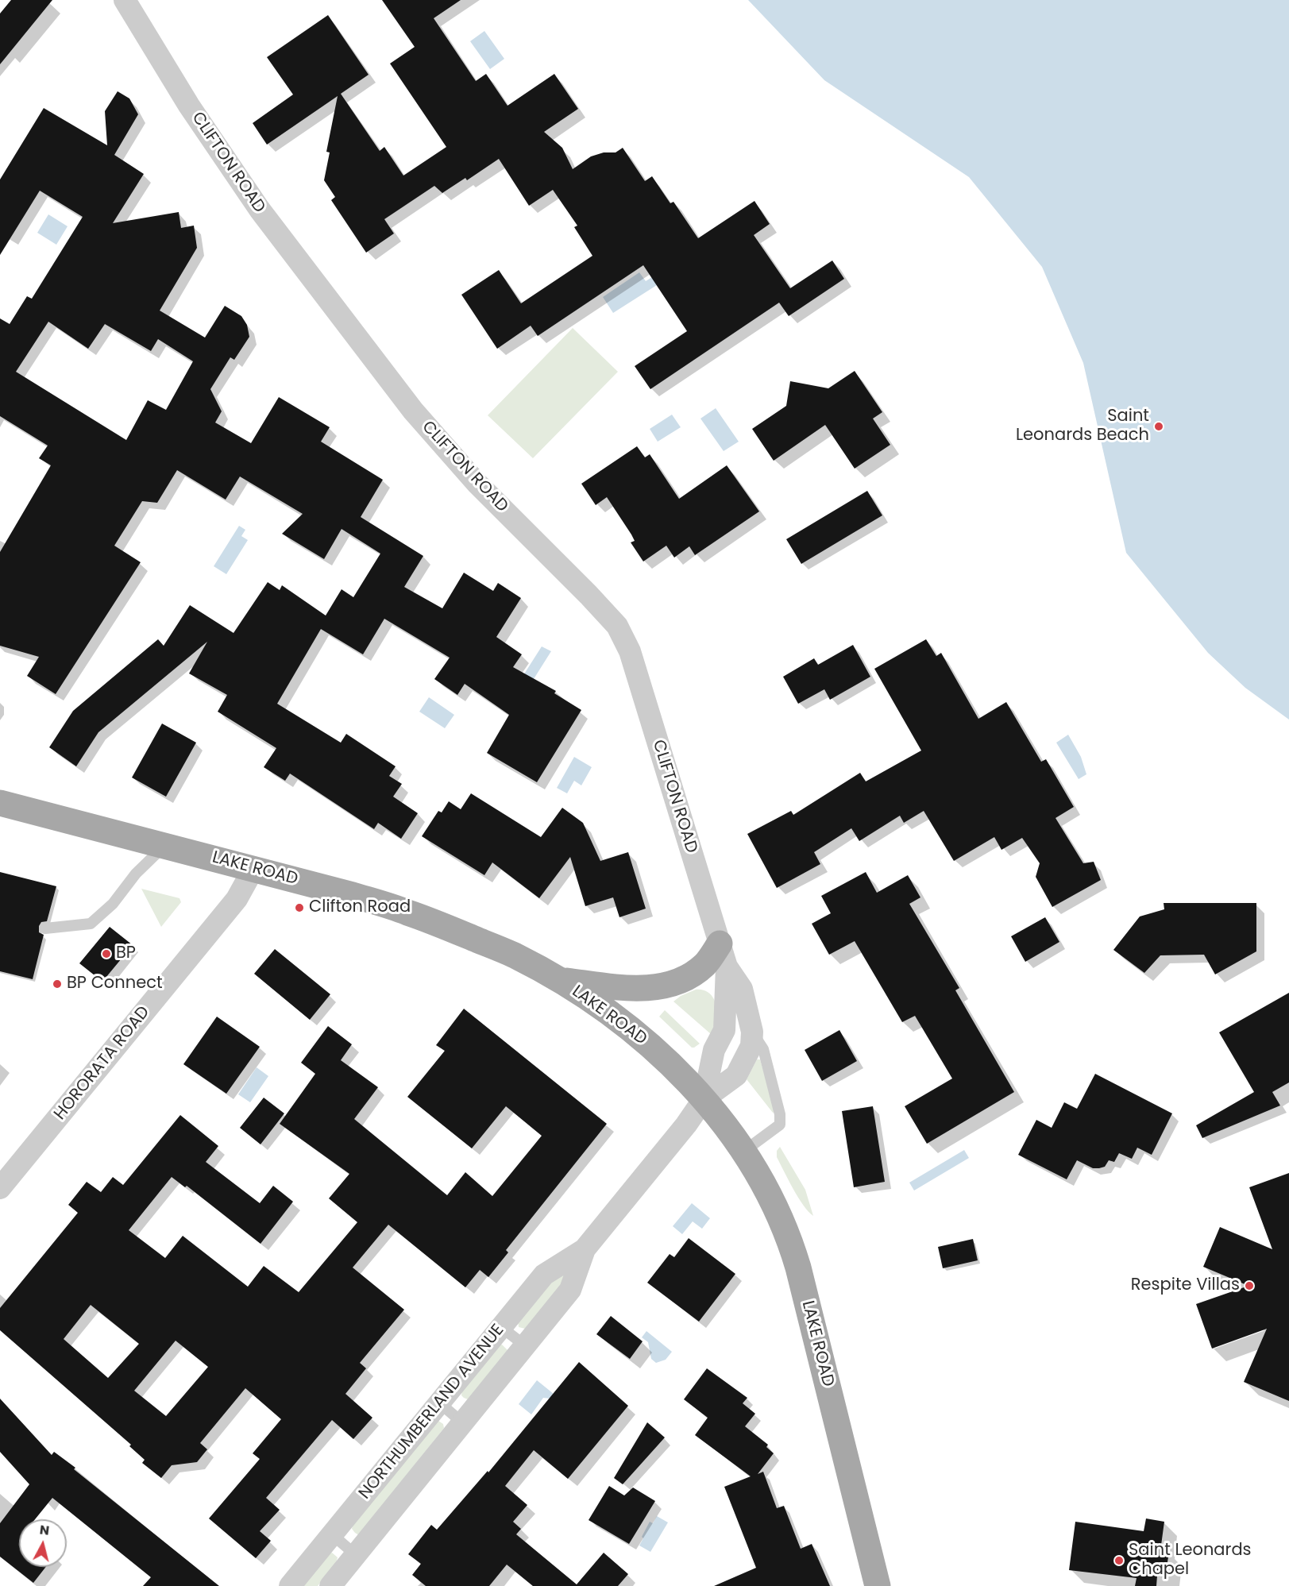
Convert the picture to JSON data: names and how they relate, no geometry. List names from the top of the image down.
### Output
{
  "streets": {
    "main road": ["LAKE ROAD"],
    "street": ["CLIFTON ROAD", "HORORATA ROAD", "NORTHUMBERLAND AVENUE"]
  },
  "crossings": [
    ["CLIFTON ROAD", "LAKE ROAD"],
    ["CLIFTON ROAD", "NORTHUMBERLAND AVENUE"],
    ["LAKE ROAD", "HORORATA ROAD"],
    ["LAKE ROAD", "NORTHUMBERLAND AVENUE"]
  ],
  "places": [
    "Saint Leonards Beach",
    "Clifton Road",
    "BP",
    "BP Connect",
    "Respite Villas",
    "Saint Leonards Chapel"
  ],
  "north": "top"
}
